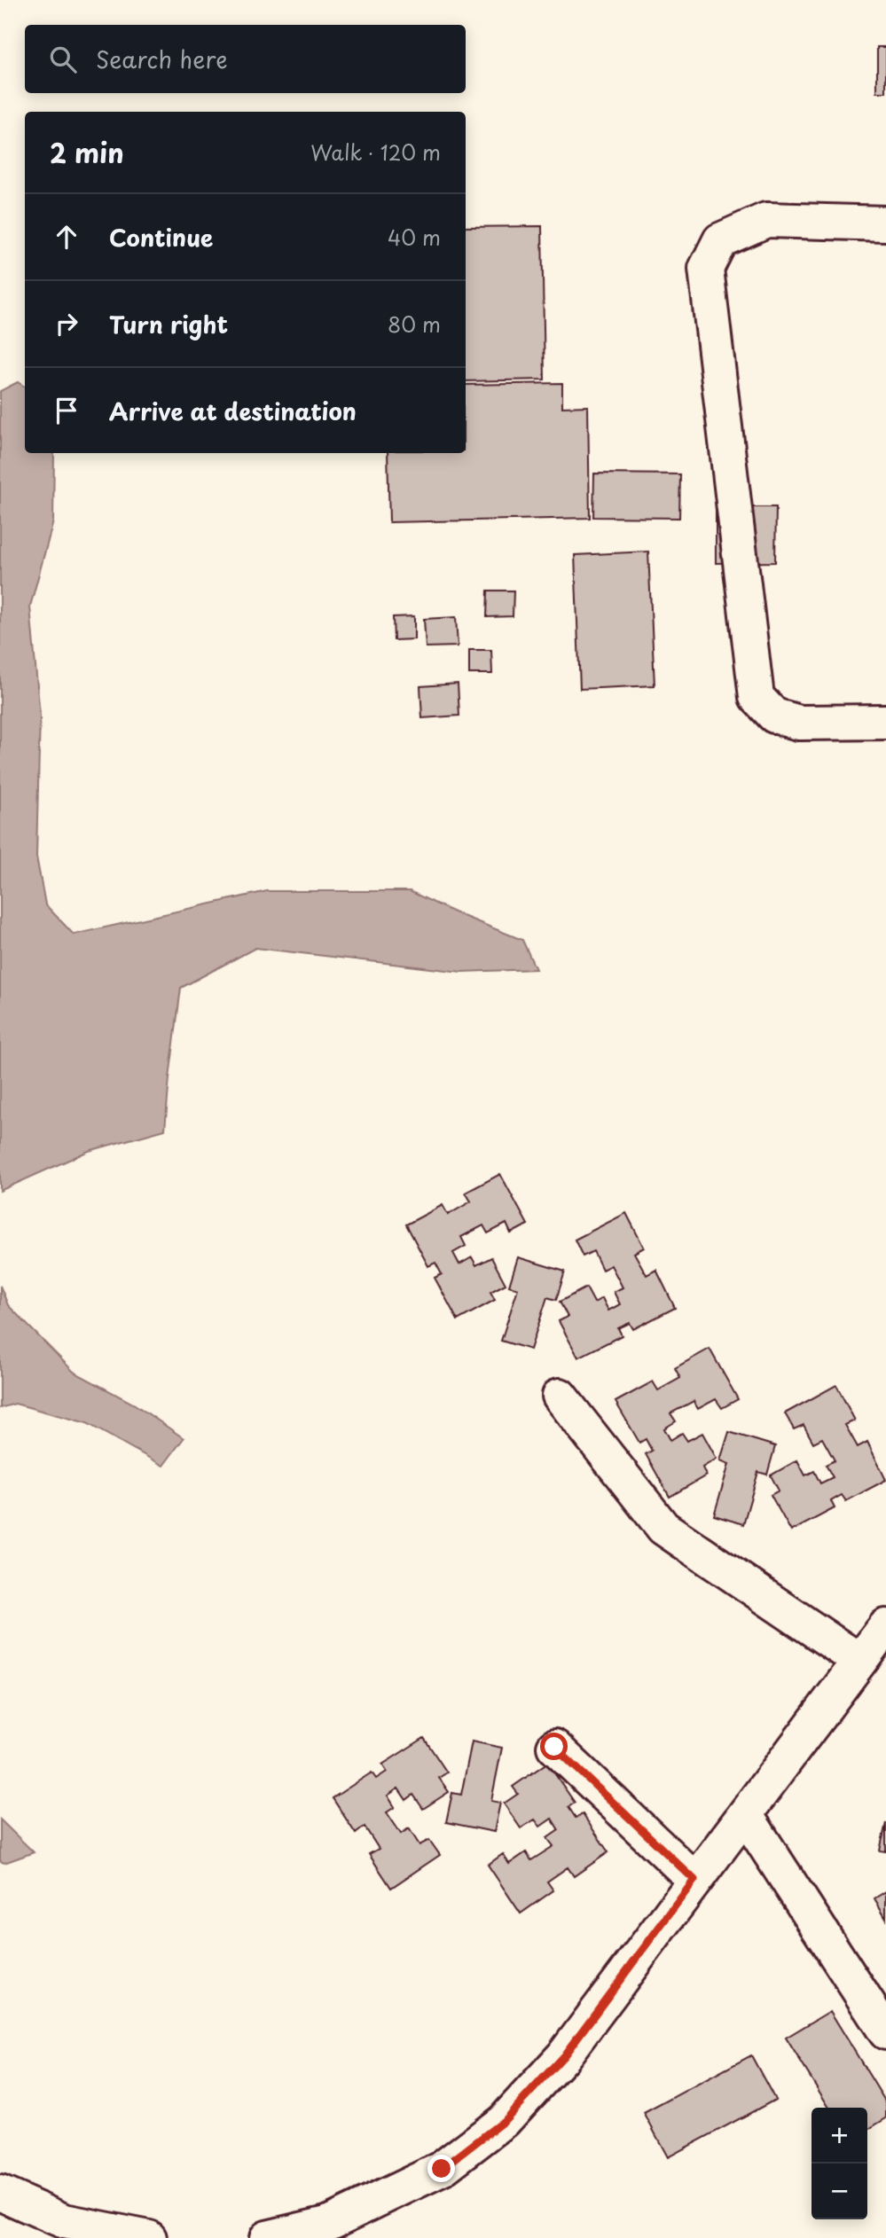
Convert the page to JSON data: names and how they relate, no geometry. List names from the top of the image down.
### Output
{
  "page": {
    "search": "Search here",
    "heading": ["2 min", "Walk · 120 m"],
    "list": [
      ["Continue", "40 m"],
      ["Turn right", "80 m"],
      "Arrive at destination"
    ],
    "map_buttons": ["+", "−"]
  }
}
